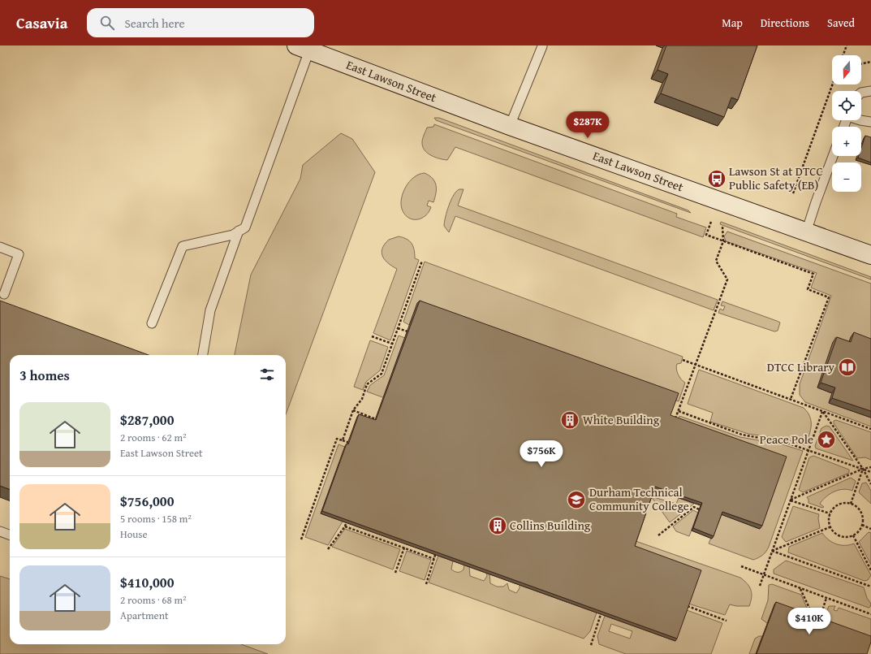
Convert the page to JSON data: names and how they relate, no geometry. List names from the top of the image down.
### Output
{
  "streets": {
    "street": ["East Lawson Street"]
  },
  "places": {
    "bus stop": ["Lawson St at DTCC Public Safety (EB)"],
    "library": ["DTCC Library"],
    "building": ["White Building", "Collins Building"],
    "place": ["Peace Pole"],
    "school or university": ["Durham Technical Community College"]
  },
  "north": "bottom",
  "page": {
    "header": "Casavia",
    "search": "Search here",
    "nav": ["Map", "Directions", "Saved"],
    "map_buttons": ["+", "−"],
    "price": ["$287K", "$756K", "$410K"],
    "heading": "3 homes",
    "list": [
      {
        "name": "$287,000",
        "note": "2 rooms · 62 m² · East Lawson Street"
      },
      {
        "name": "$756,000",
        "note": "5 rooms · 158 m² · House"
      },
      {
        "name": "$410,000",
        "note": "2 rooms · 68 m² · Apartment"
      }
    ]
  }
}
